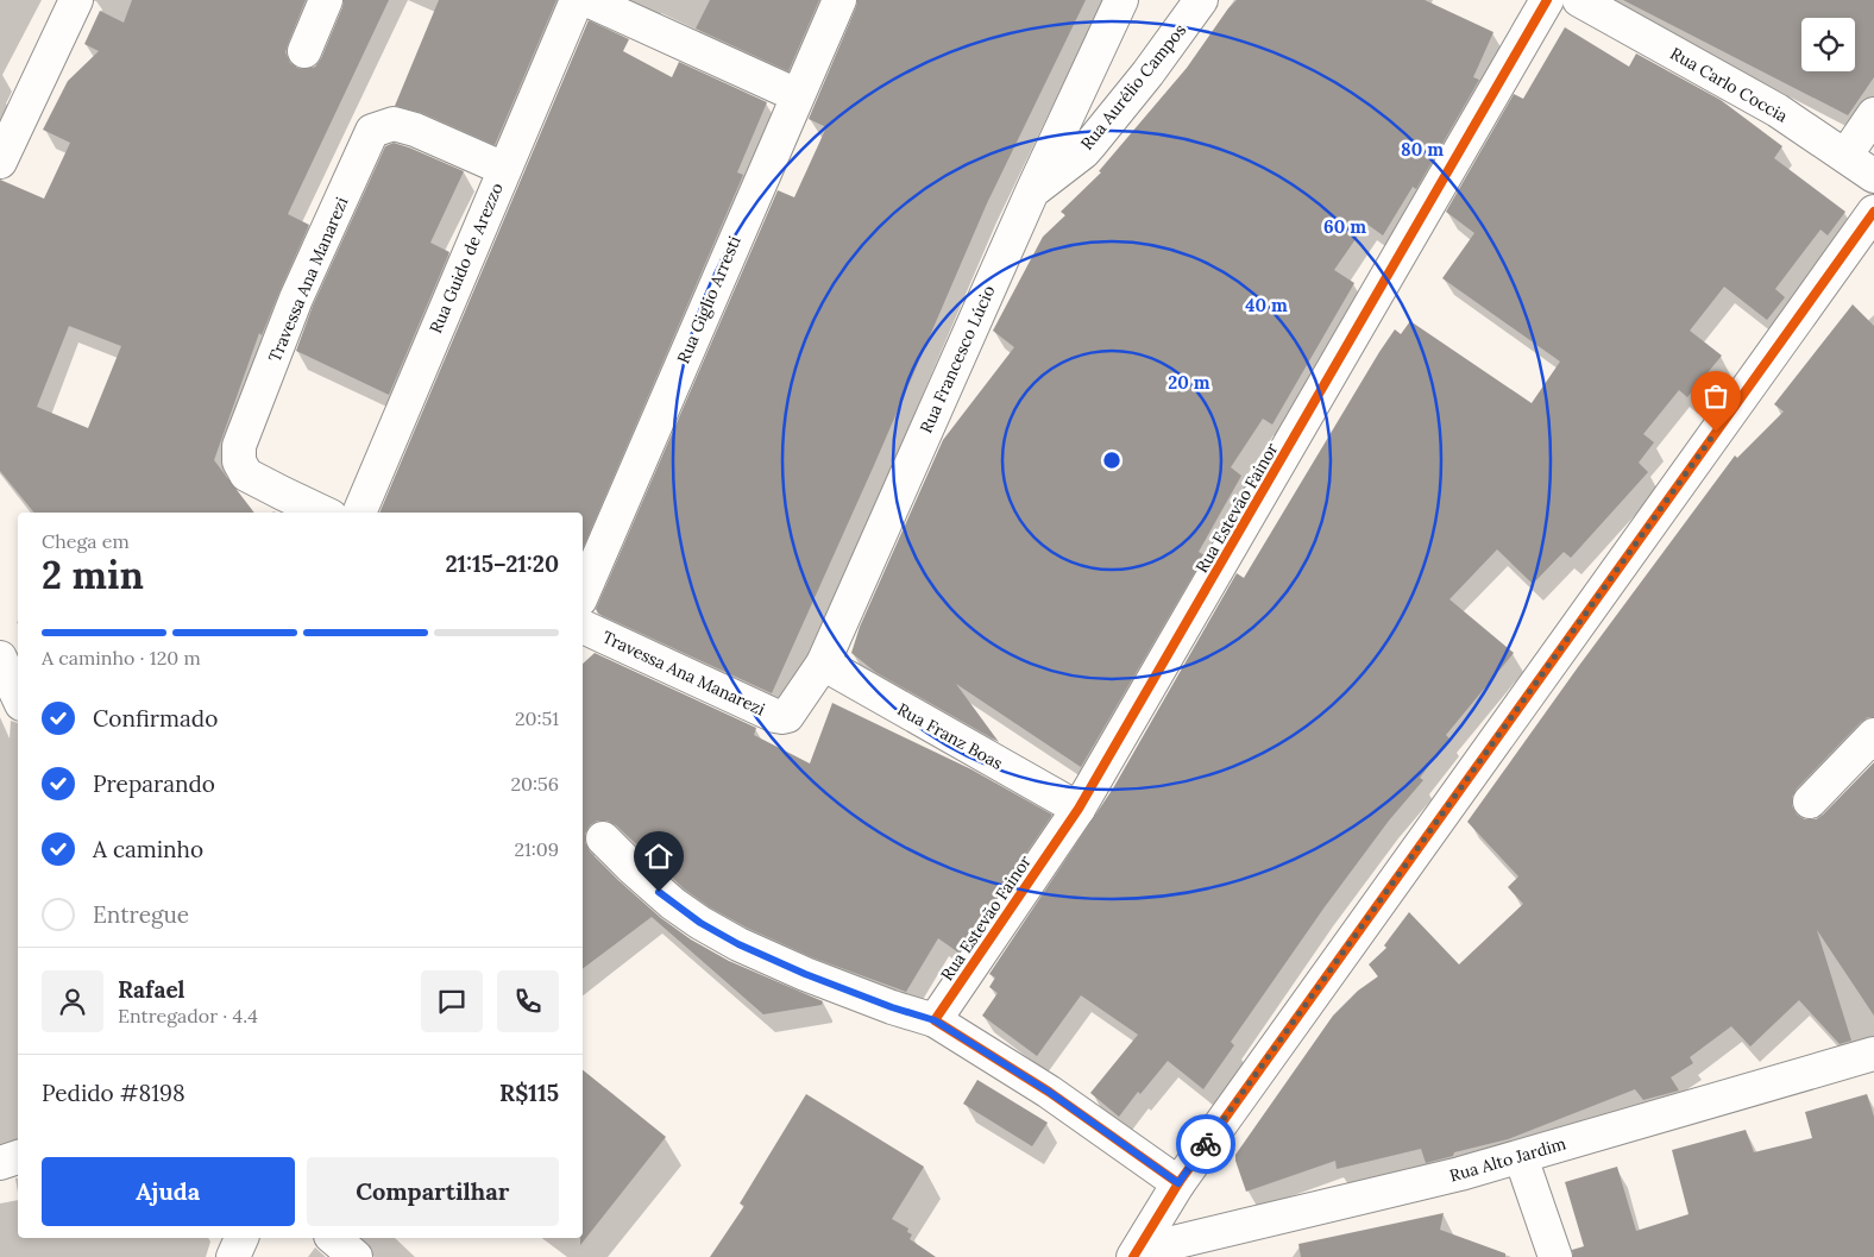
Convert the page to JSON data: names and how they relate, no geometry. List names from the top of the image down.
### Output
{
  "streets": {
    "street": [
      "Rua Carlo Coccia",
      "Rua Aurélio Campos",
      "Rua Guido de Arezzo",
      "Travessa Ana Manarezi",
      "Rua Giglio Arresti",
      "Rua Francesco Lúcio",
      "Rua Estevão Fainor",
      "Rua Franz Boas",
      "Rua Alto Jardim"
    ]
  },
  "crossings": [
    ["Rua Aurélio Campos", "Rua Francesco Lúcio"],
    ["Rua Guido de Arezzo", "Travessa Ana Manarezi"],
    ["Travessa Ana Manarezi", "Rua Francesco Lúcio"],
    ["Rua Francesco Lúcio", "Rua Franz Boas"],
    ["Rua Estevão Fainor", "Rua Franz Boas"]
  ],
  "page": {
    "heading": ["2 min", "Chega em", "21:15–21:20"],
    "panel": [
      "Rafael",
      "Entregador · 4.4",
      "Pedido #8198",
      "R$115"
    ],
    "bar": "A caminho · 120 m",
    "list": [
      ["Confirmado", "20:51"],
      ["Preparando", "20:56"],
      ["A caminho", "21:09"],
      "Entregue"
    ],
    "buttons": ["Ajuda", "Compartilhar"]
  },
  "rings": [
    "80 m",
    "60 m",
    "40 m",
    "20 m"
  ]
}
